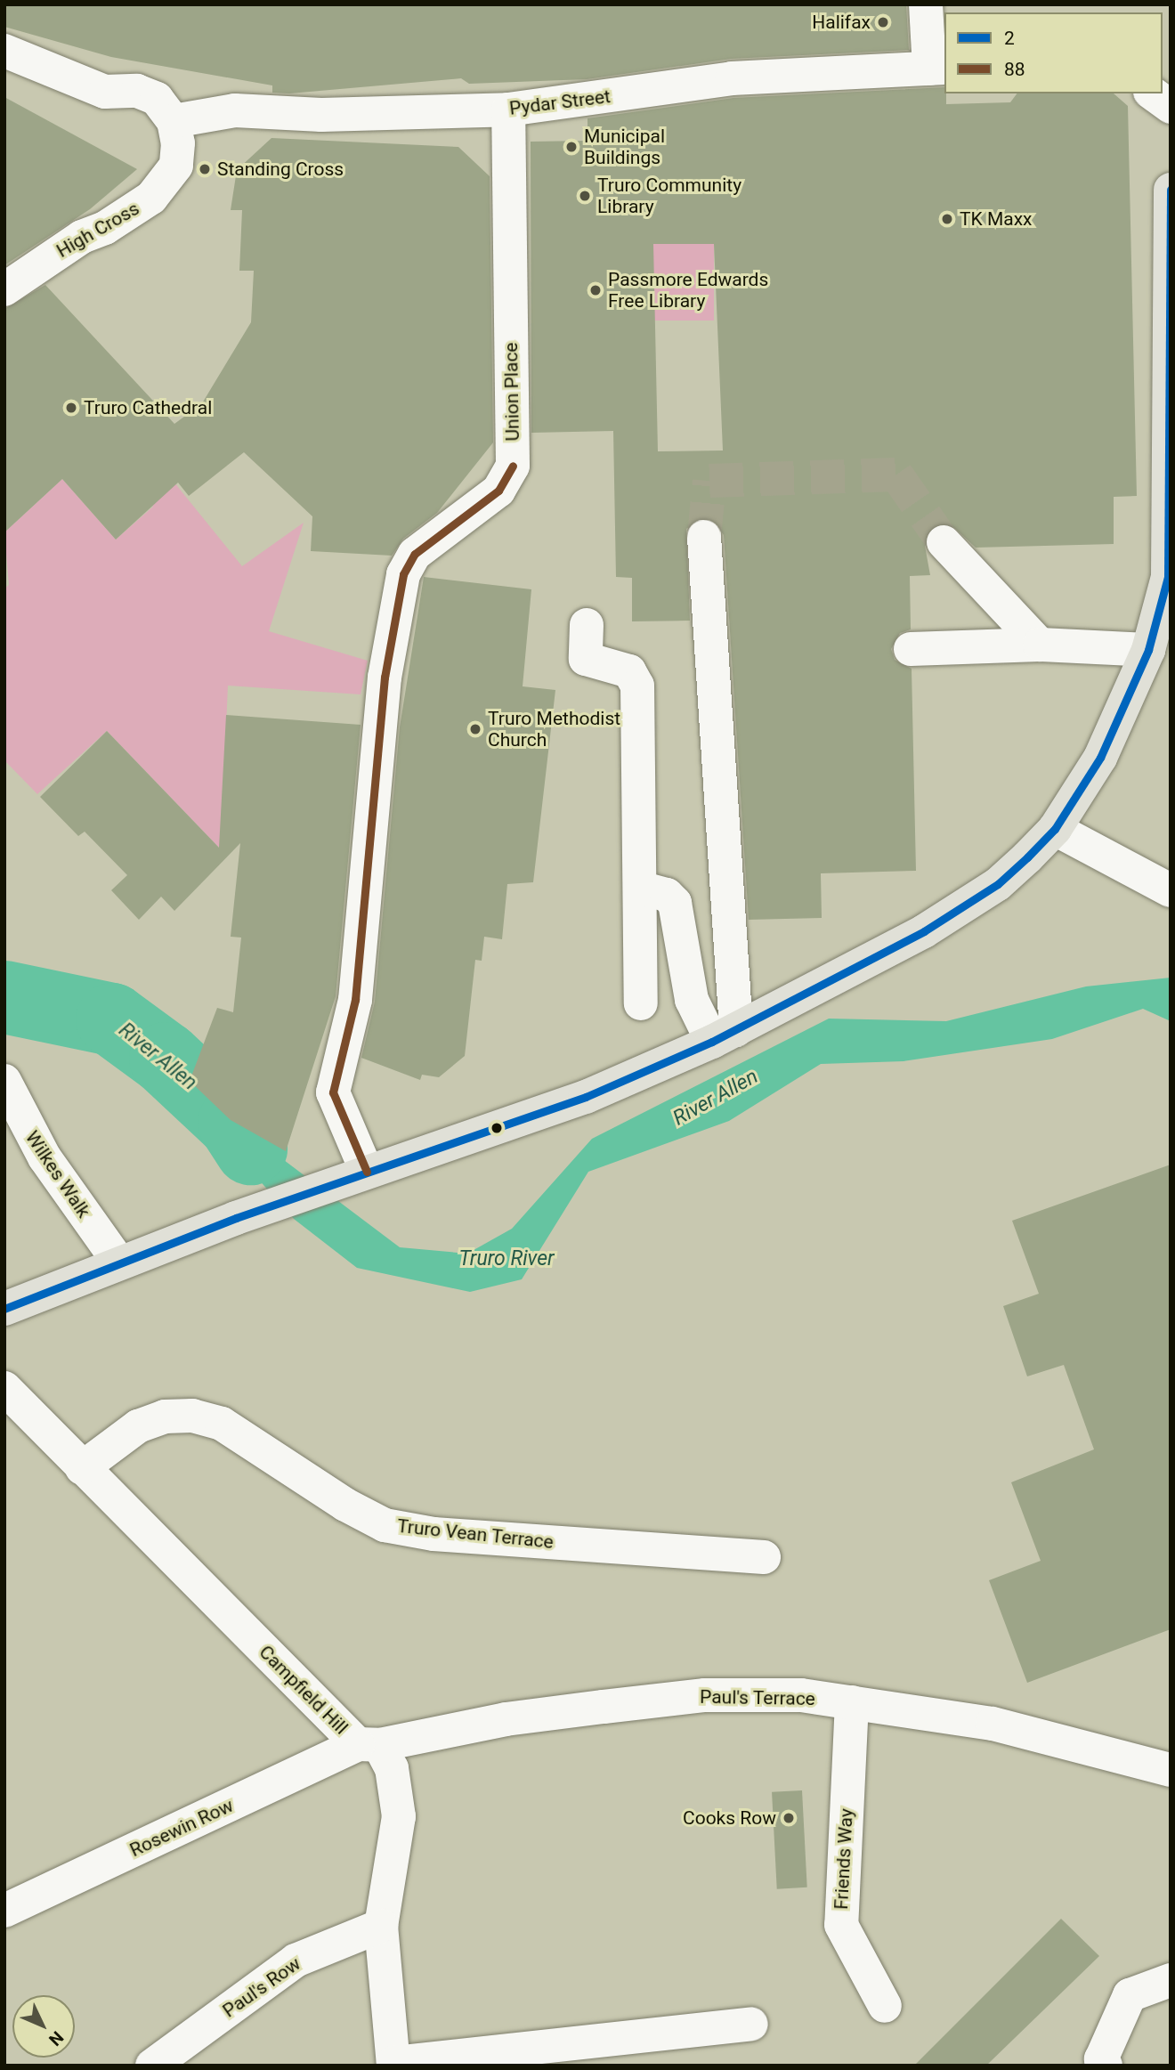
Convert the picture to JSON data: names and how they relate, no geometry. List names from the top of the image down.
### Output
{
  "streets": {
    "street": [
      "Pydar Street",
      "High Cross",
      "Union Place",
      "Wilkes Walk",
      "Truro Vean Terrace",
      "Campfield Hill",
      "Paul's Terrace",
      "Rosewin Row",
      "Friends Way",
      "Paul's Row"
    ]
  },
  "crossings": [
    ["Pydar Street", "High Cross"],
    ["Pydar Street", "Union Place"],
    ["Truro Vean Terrace", "Campfield Hill"],
    ["Campfield Hill", "Paul's Terrace"],
    ["Campfield Hill", "Rosewin Row"],
    ["Campfield Hill", "Paul's Row"],
    ["Paul's Terrace", "Rosewin Row"],
    ["Paul's Terrace", "Friends Way"]
  ],
  "water": ["River Allen", "Truro River"],
  "places": [
    "Halifax",
    "Municipal Buildings",
    "Standing Cross",
    "Truro Community Library",
    "TK Maxx",
    "Passmore Edwards Free Library",
    "Truro Cathedral",
    "Truro Methodist Church",
    "Cooks Row"
  ],
  "lines": ["transit line 2", "transit line 88"],
  "legend": ["2", "88"],
  "north": "bottom right"
}
